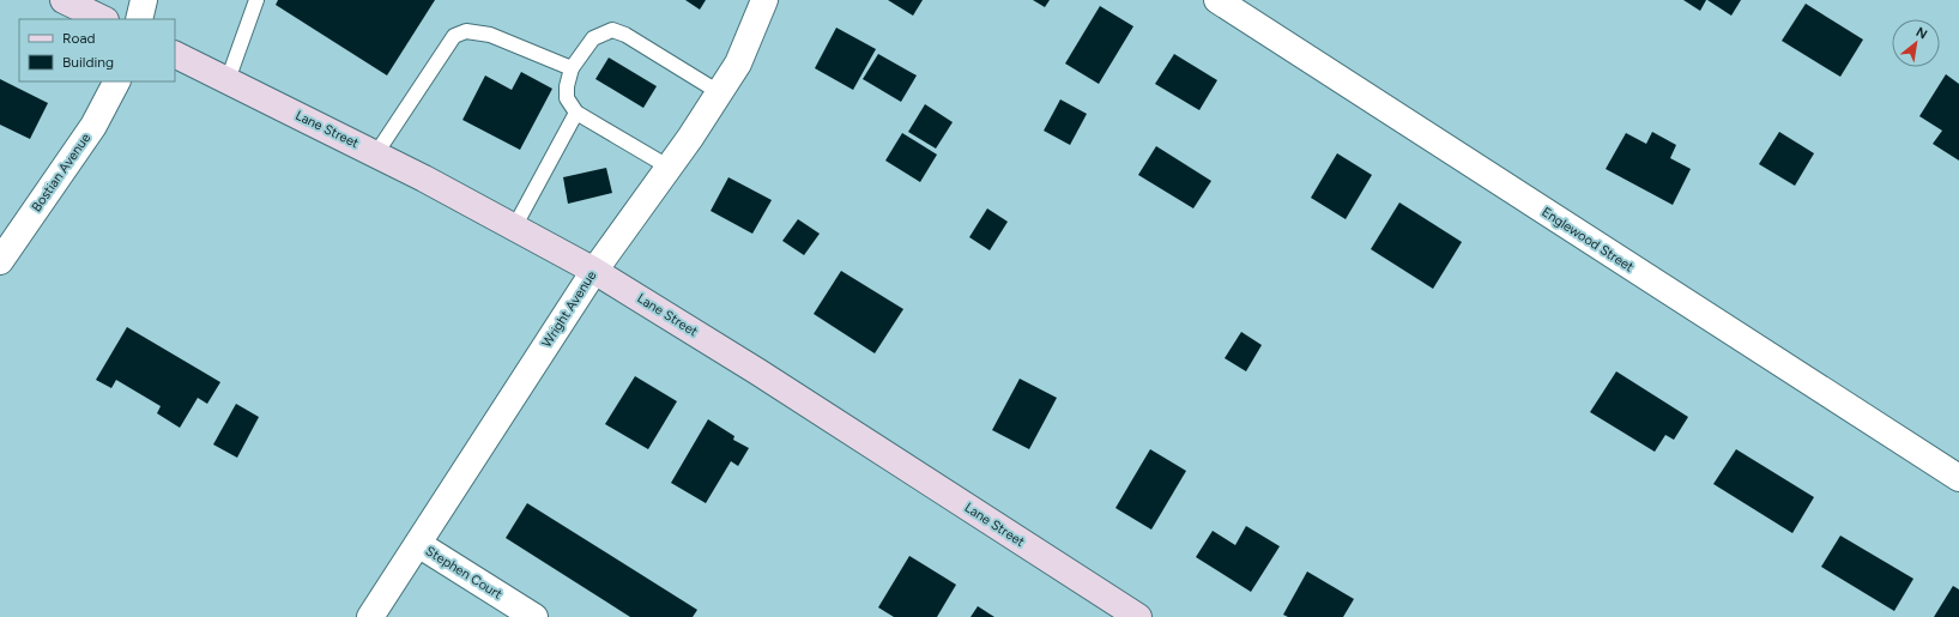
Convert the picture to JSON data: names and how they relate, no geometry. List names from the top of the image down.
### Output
{
  "streets": {
    "main road": ["Lane Street"],
    "street": [
      "Bostian Avenue",
      "Englewood Street",
      "Wright Avenue",
      "Stephen Court"
    ]
  },
  "crossings": [
    ["Lane Street", "Wright Avenue"],
    ["Wright Avenue", "Stephen Court"]
  ],
  "legend": ["Road", "Building"],
  "north": "top right"
}
